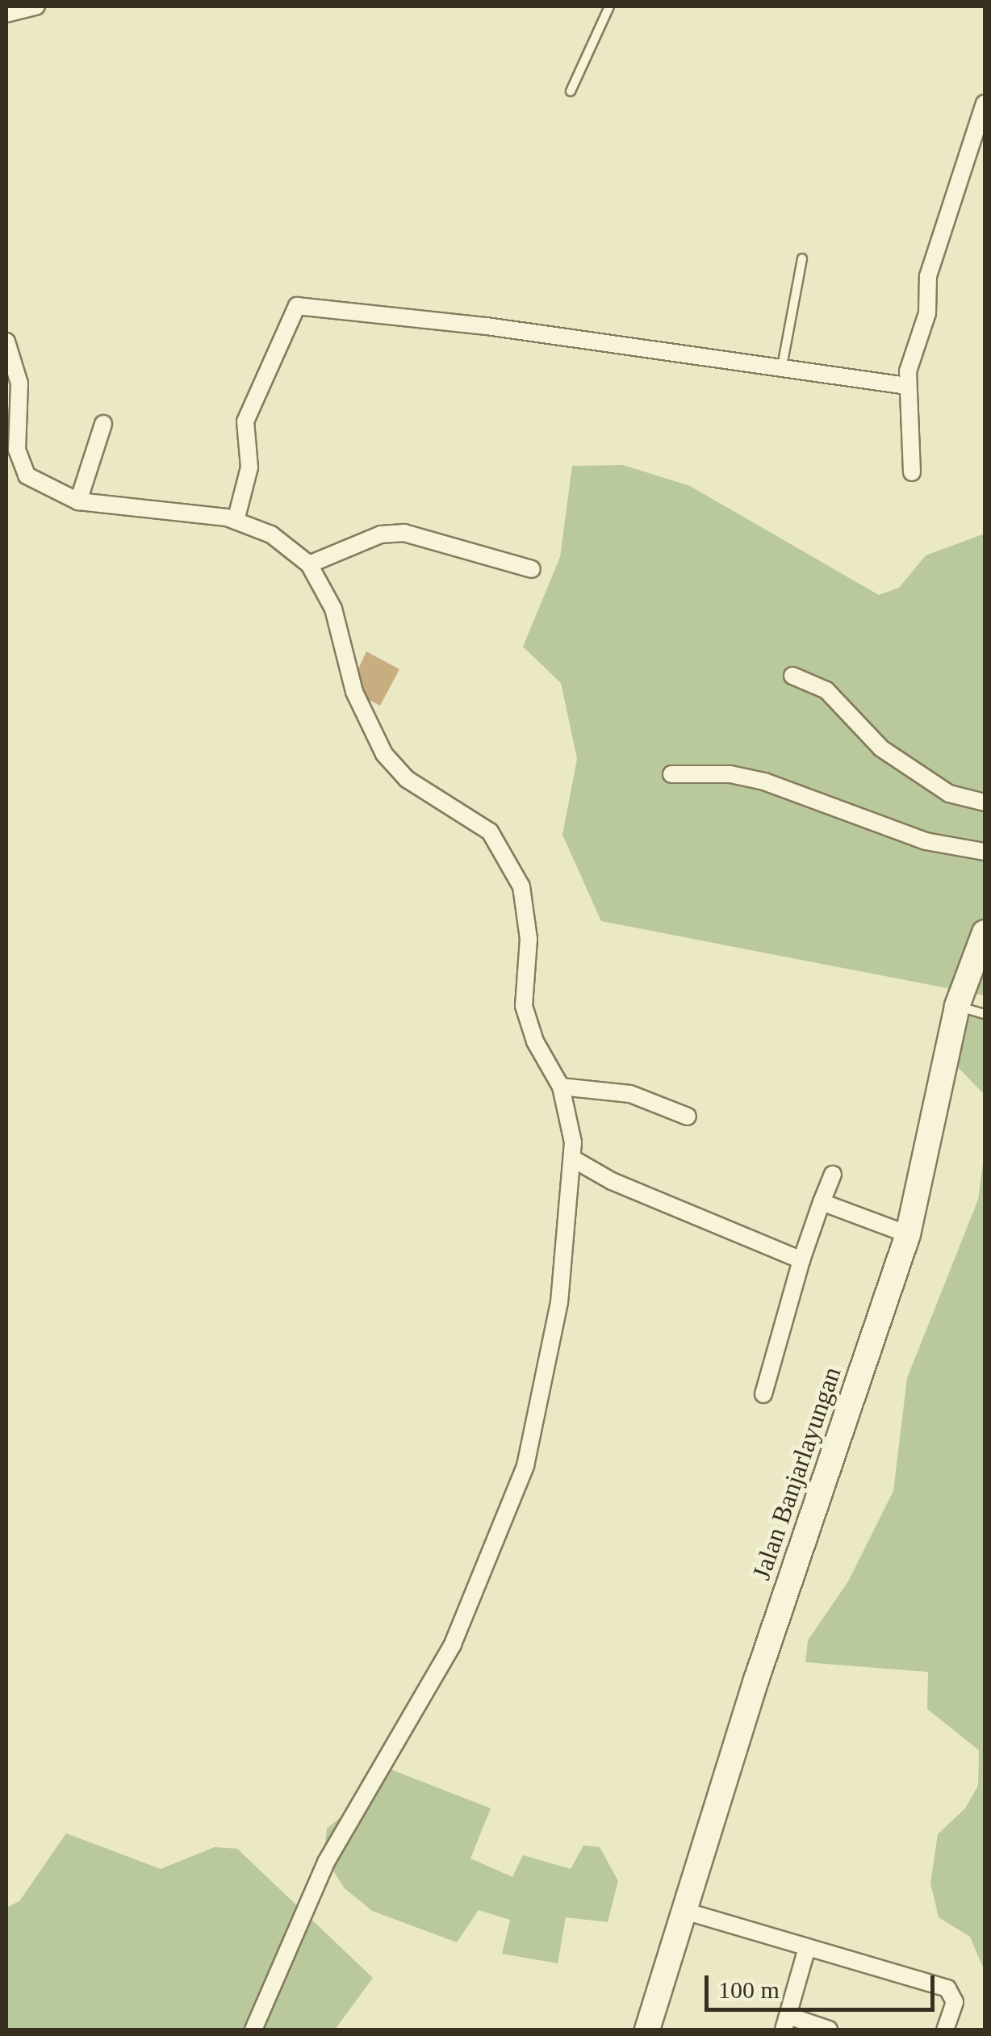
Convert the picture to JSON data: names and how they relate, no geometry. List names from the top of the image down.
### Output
{
  "streets": {
    "street": ["Jalan Banjarlayungan"]
  },
  "scale_bar": "100 m"
}
